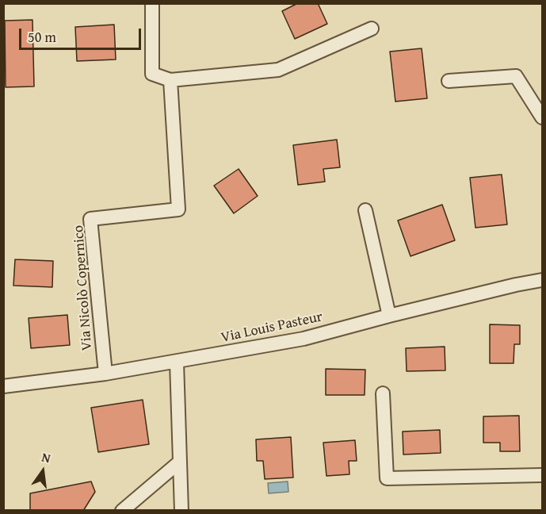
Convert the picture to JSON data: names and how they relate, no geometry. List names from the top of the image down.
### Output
{
  "streets": {
    "street": ["Via Nicolò Copernico", "Via Louis Pasteur"]
  },
  "crossings": [
    ["Via Nicolò Copernico", "Via Louis Pasteur"]
  ],
  "scale_bar": "50 m",
  "north": "top"
}
